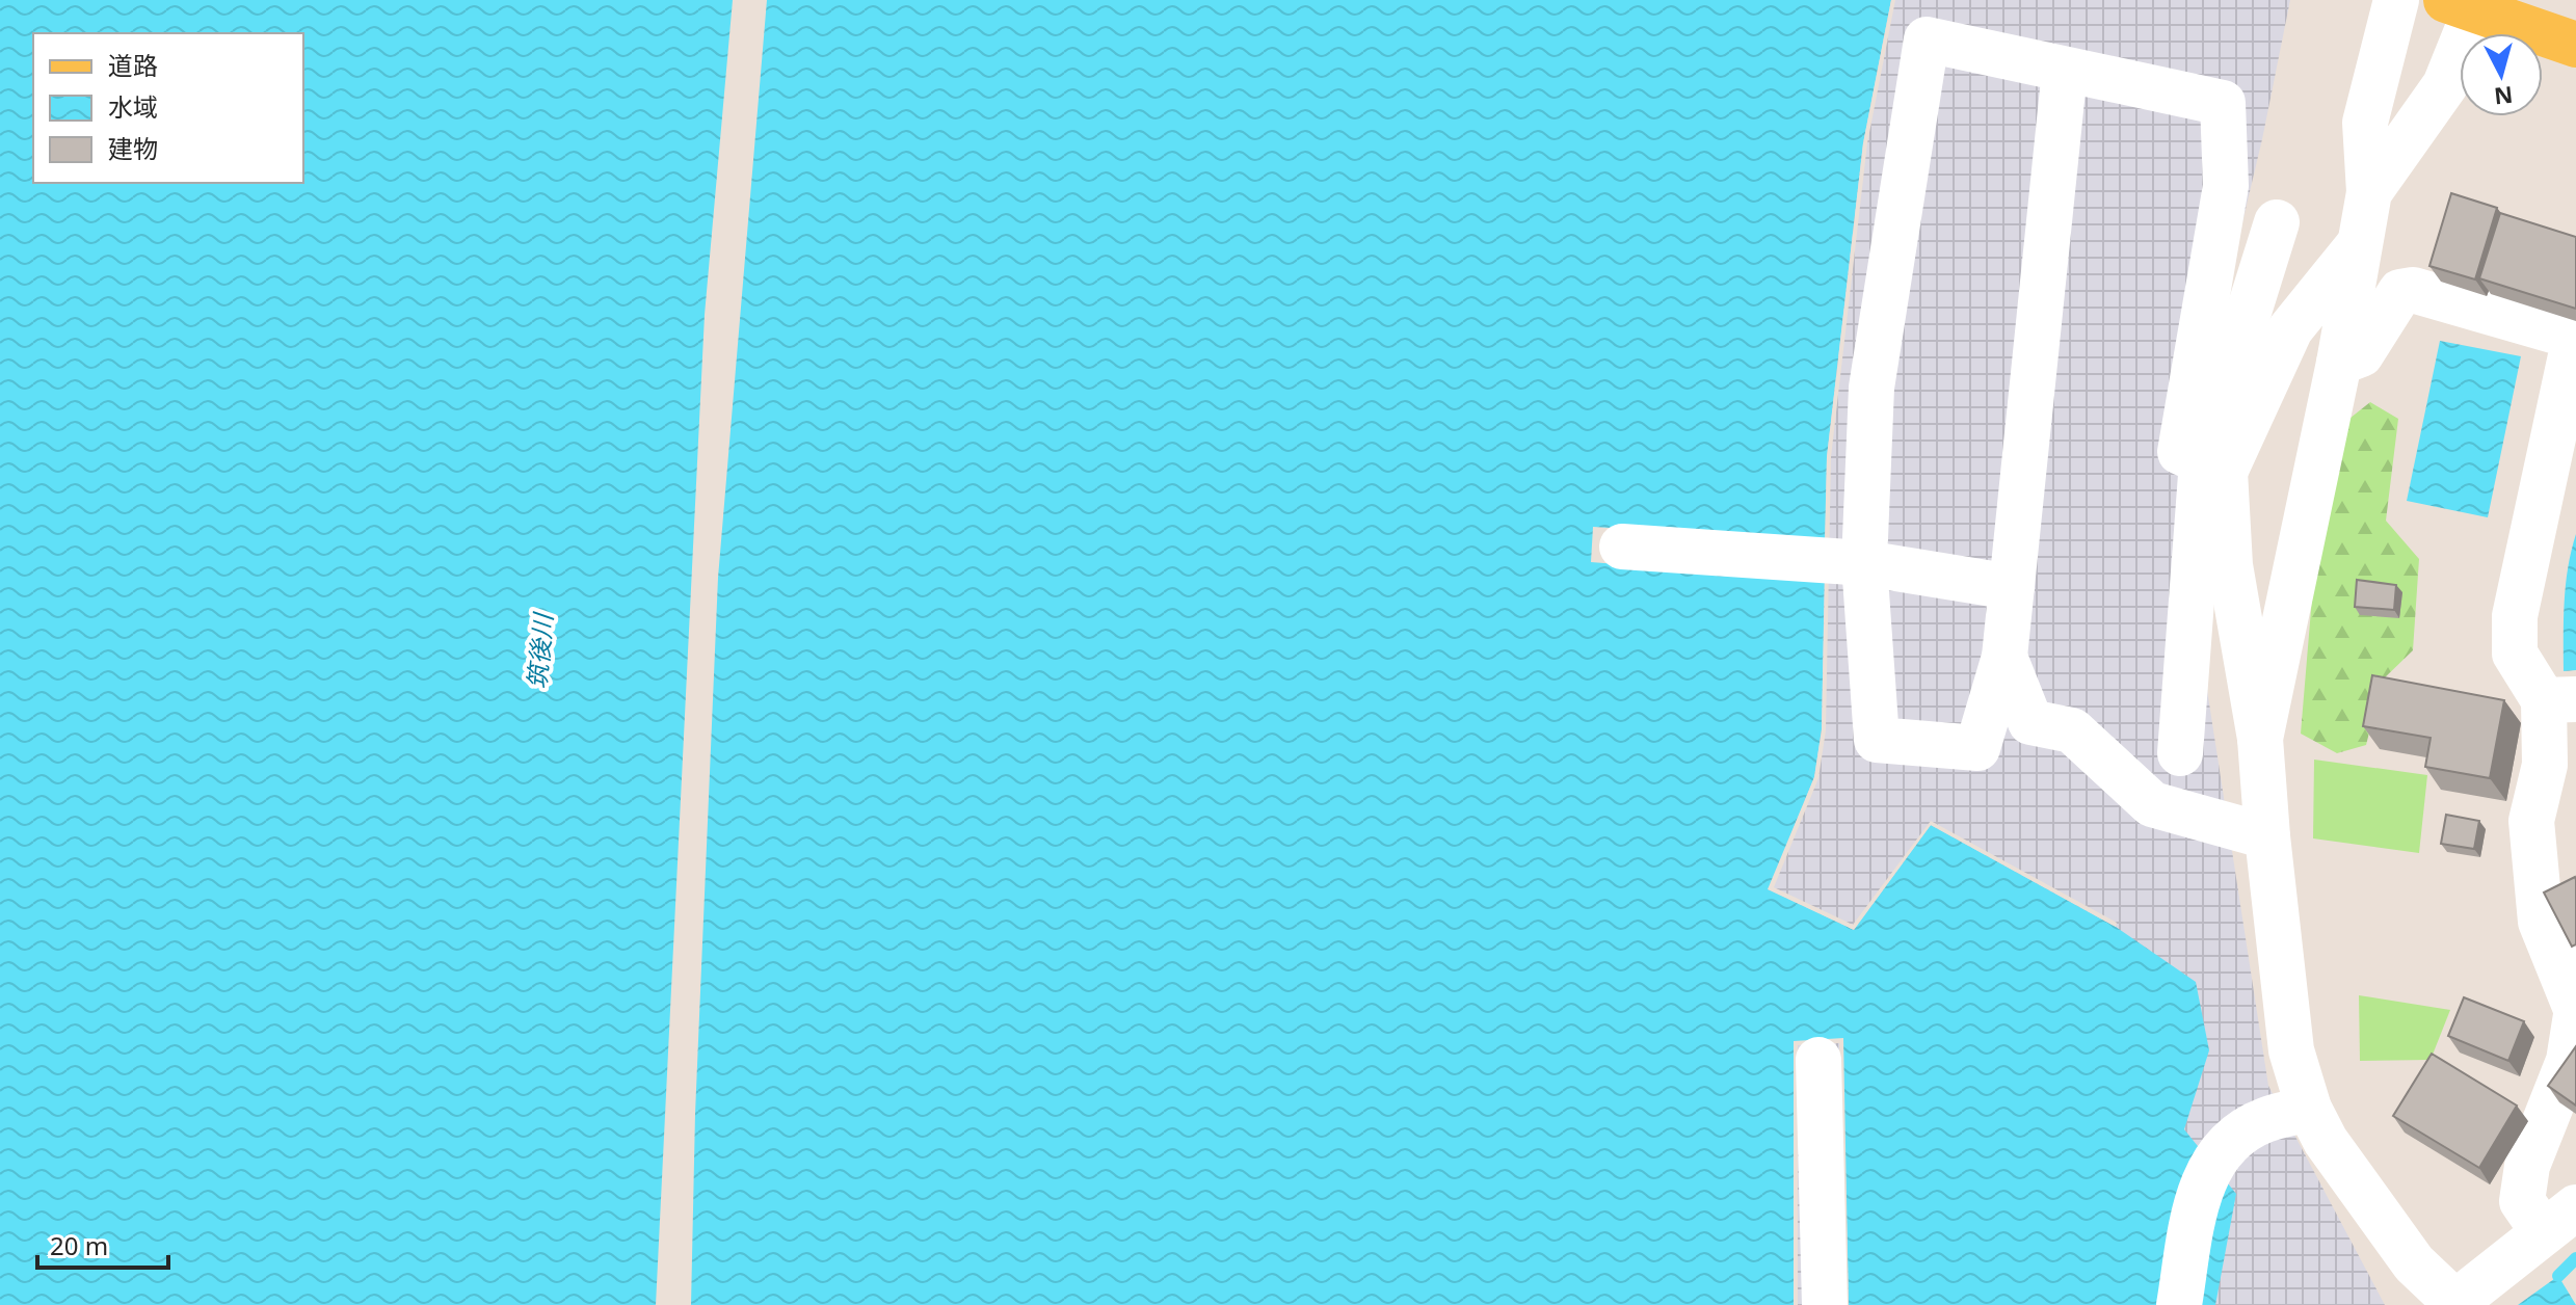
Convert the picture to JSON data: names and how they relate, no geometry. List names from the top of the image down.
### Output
{
  "water": ["筑後川"],
  "legend": ["道路", "水域", "建物"],
  "scale_bar": "20 m",
  "north": "bottom"
}
